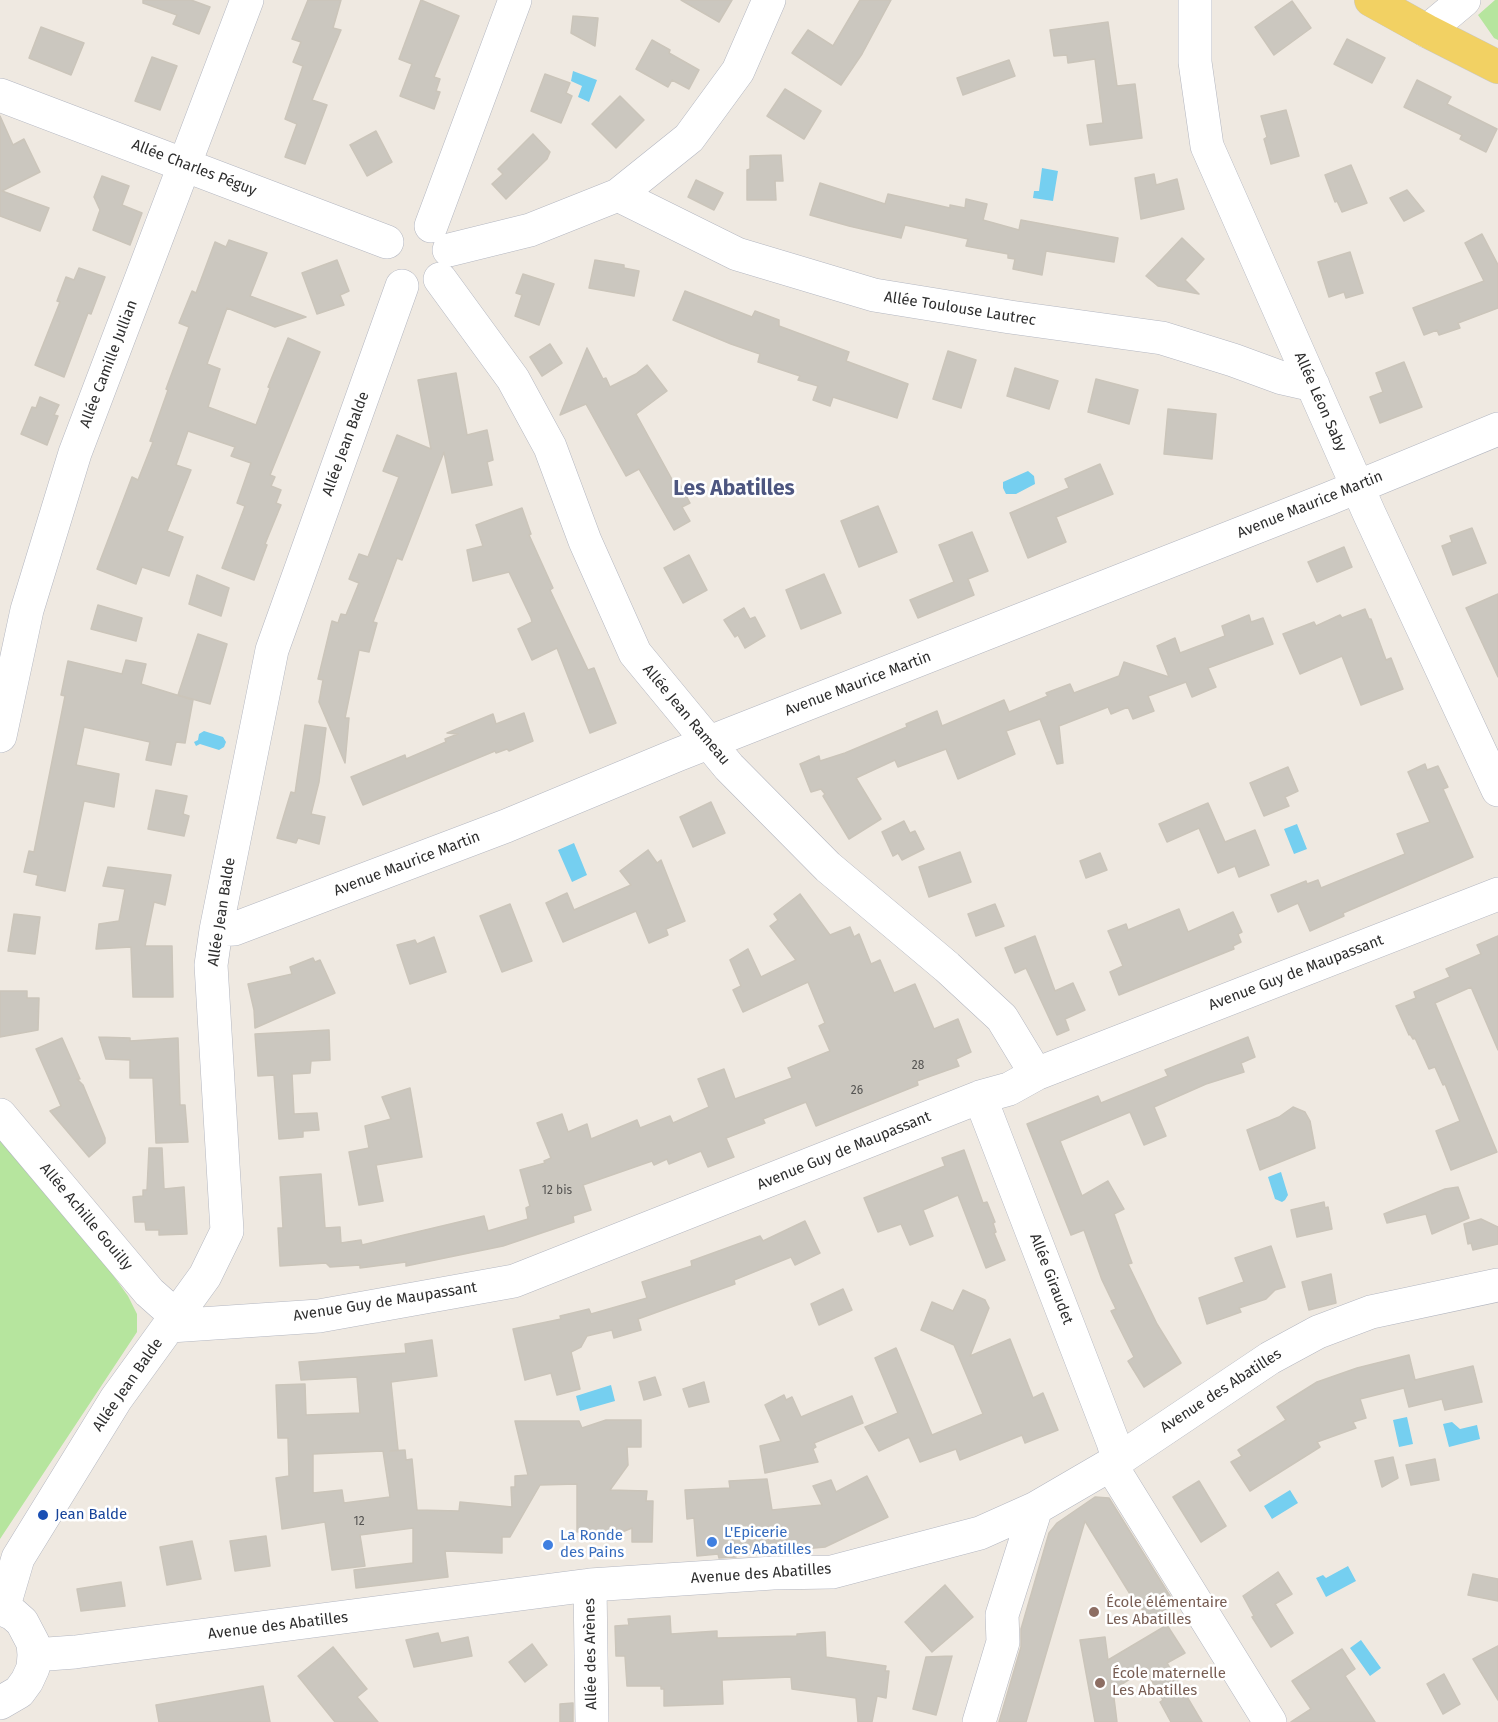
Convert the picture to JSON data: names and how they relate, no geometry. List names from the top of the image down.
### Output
{
  "streets": {
    "street": [
      "Allée Charles Péguy",
      "Allée Toulouse Lautrec",
      "Allée Camille Jullian",
      "Allée Léon Saby",
      "Allée Jean Balde",
      "Avenue Maurice Martin",
      "Allée Jean Rameau",
      "Avenue Guy de Maupassant",
      "Allée Achille Gouilly",
      "Allée Giraudet",
      "Avenue des Abatilles",
      "Allée des Arènes"
    ]
  },
  "crossings": [
    ["Allée Charles Péguy", "Allée Camille Jullian"],
    ["Allée Charles Péguy", "Allée Jean Balde"],
    ["Allée Charles Péguy", "Allée Jean Rameau"],
    ["Allée Toulouse Lautrec", "Allée Léon Saby"],
    ["Allée Léon Saby", "Avenue Maurice Martin"],
    ["Allée Jean Balde", "Avenue Maurice Martin"],
    ["Allée Jean Balde", "Allée Jean Rameau"],
    ["Allée Jean Balde", "Avenue Guy de Maupassant"],
    ["Allée Jean Balde", "Allée Achille Gouilly"],
    ["Avenue Maurice Martin", "Allée Jean Rameau"],
    ["Allée Jean Rameau", "Avenue Guy de Maupassant"],
    ["Avenue Guy de Maupassant", "Allée Achille Gouilly"],
    ["Avenue Guy de Maupassant", "Allée Giraudet"],
    ["Allée Giraudet", "Avenue des Abatilles"],
    ["Avenue des Abatilles", "Allée des Arènes"]
  ],
  "districts": ["Les Abatilles"],
  "places": [
    "Jean Balde",
    "L'Epicerie des Abatilles",
    "La Ronde des Pains",
    "École élémentaire Les Abatilles",
    "École maternelle Les Abatilles"
  ],
  "house_numbers": [
    "28",
    "26",
    "12 bis",
    "12"
  ]
}
